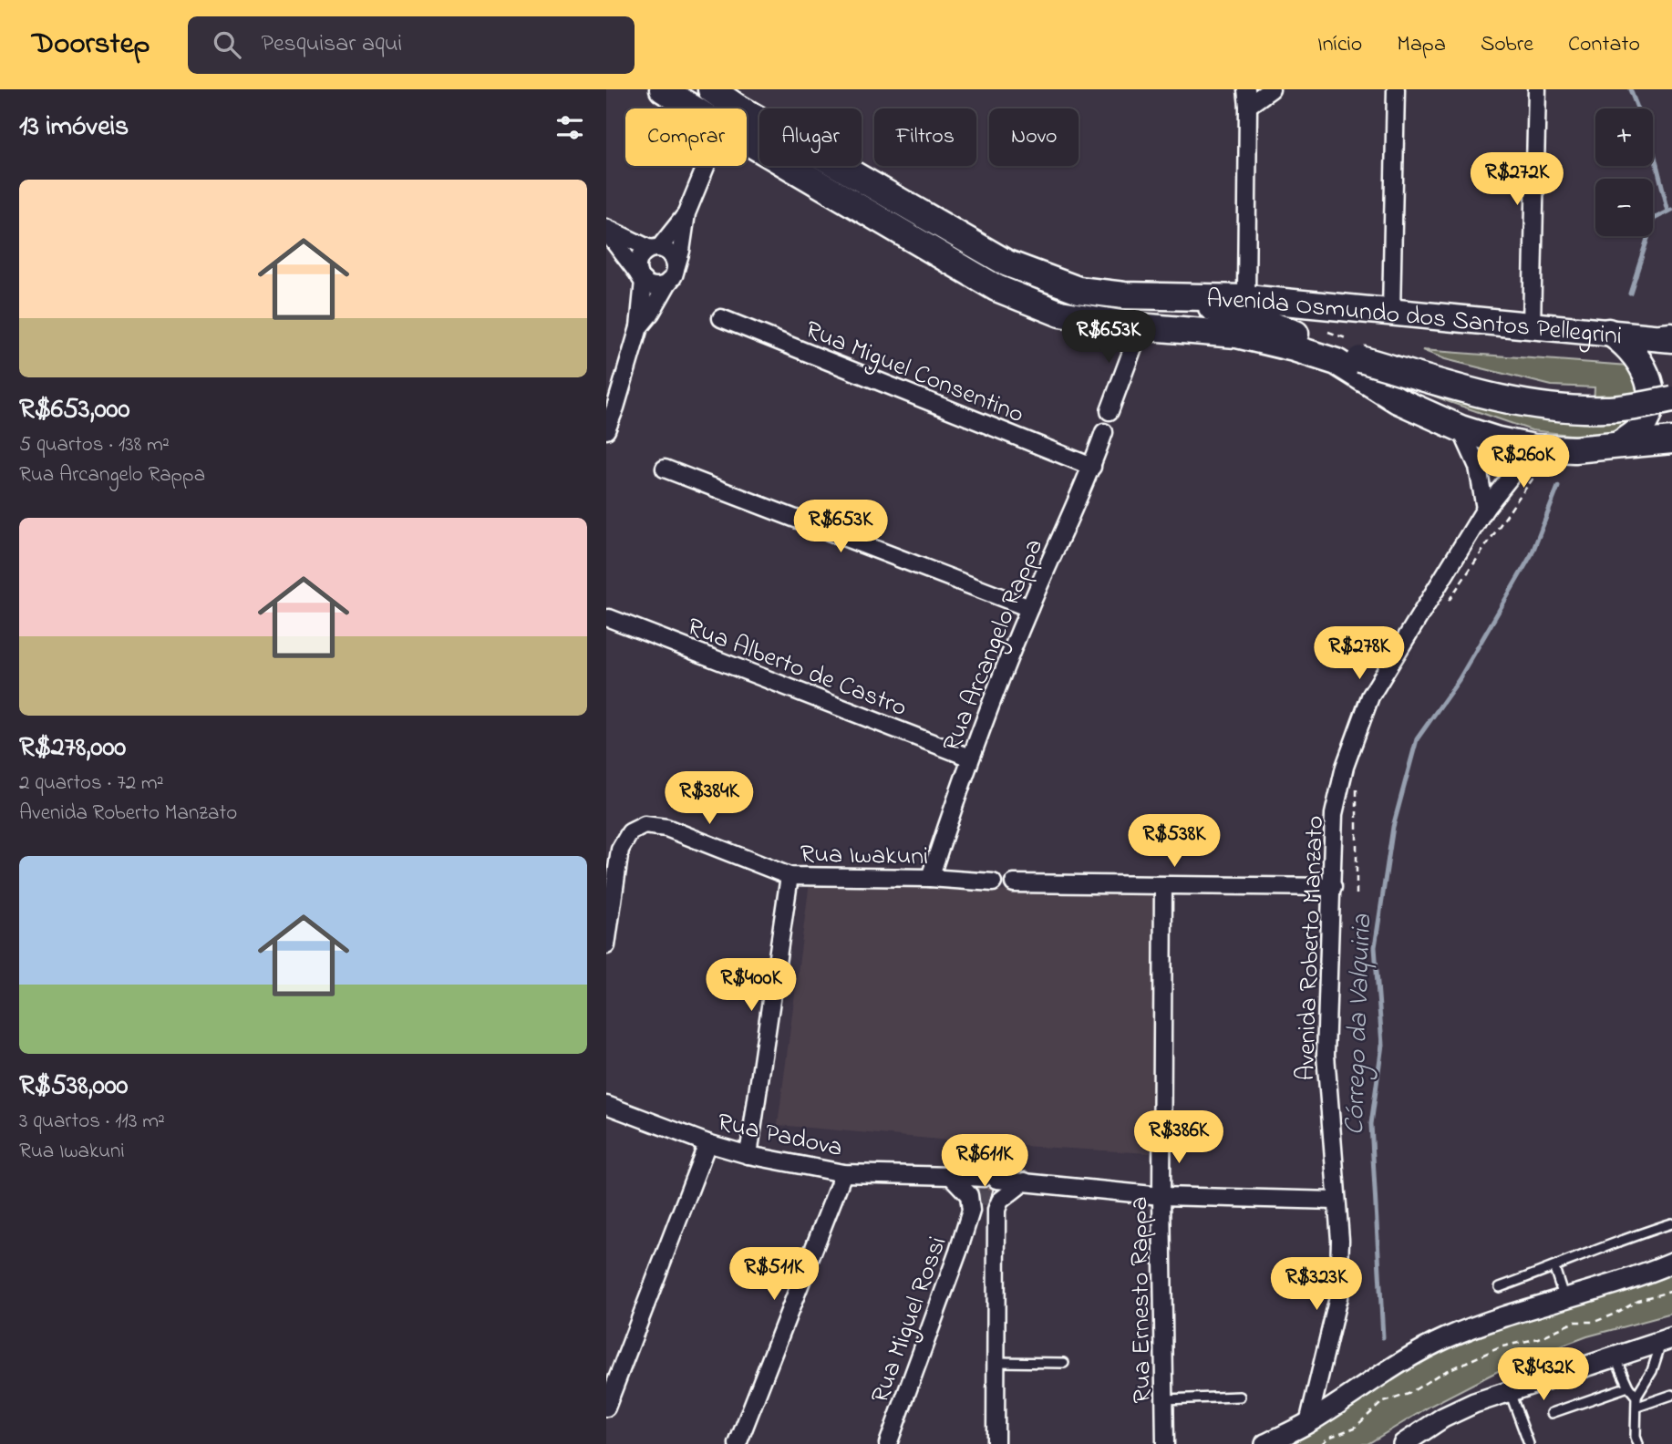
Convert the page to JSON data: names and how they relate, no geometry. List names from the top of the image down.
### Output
{
  "streets": {
    "main road": ["Avenida Osmundo dos Santos Pellegrini"],
    "street": [
      "Rua Miguel Consentino",
      "Rua Arcangelo Rappa",
      "Rua Alberto de Castro",
      "Rua Iwakuni",
      "Avenida Roberto Manzato",
      "Rua Padova",
      "Rua Ernesto Rappa",
      "Rua Miguel Rossi"
    ]
  },
  "crossings": [
    ["Avenida Osmundo dos Santos Pellegrini", "Avenida Roberto Manzato"],
    ["Rua Miguel Consentino", "Rua Arcangelo Rappa"],
    ["Rua Arcangelo Rappa", "Rua Alberto de Castro"],
    ["Rua Arcangelo Rappa", "Rua Iwakuni"],
    ["Avenida Roberto Manzato", "Rua Padova"],
    ["Rua Padova", "Rua Ernesto Rappa"]
  ],
  "water": ["Córrego da Valquiria"],
  "page": {
    "header": "Doorstep",
    "search": "Pesquisar aqui",
    "nav": [
      "Início",
      "Mapa",
      "Sobre",
      "Contato"
    ],
    "heading": "13 imóveis",
    "map_buttons": ["+", "−"],
    "chip": [
      "Comprar",
      "Alugar",
      "Filtros",
      "Novo"
    ],
    "price": [
      "R$272K",
      "R$653K",
      "R$260K",
      "R$653K",
      "R$278K",
      "R$384K",
      "R$538K",
      "R$400K",
      "R$386K",
      "R$611K",
      "R$511K",
      "R$323K",
      "R$432K"
    ],
    "list": [
      {
        "name": "R$653,000",
        "note": "5 quartos · 138 m² · Rua Arcangelo Rappa"
      },
      {
        "name": "R$278,000",
        "note": "2 quartos · 72 m² · Avenida Roberto Manzato"
      },
      {
        "name": "R$538,000",
        "note": "3 quartos · 113 m² · Rua Iwakuni"
      }
    ]
  }
}
